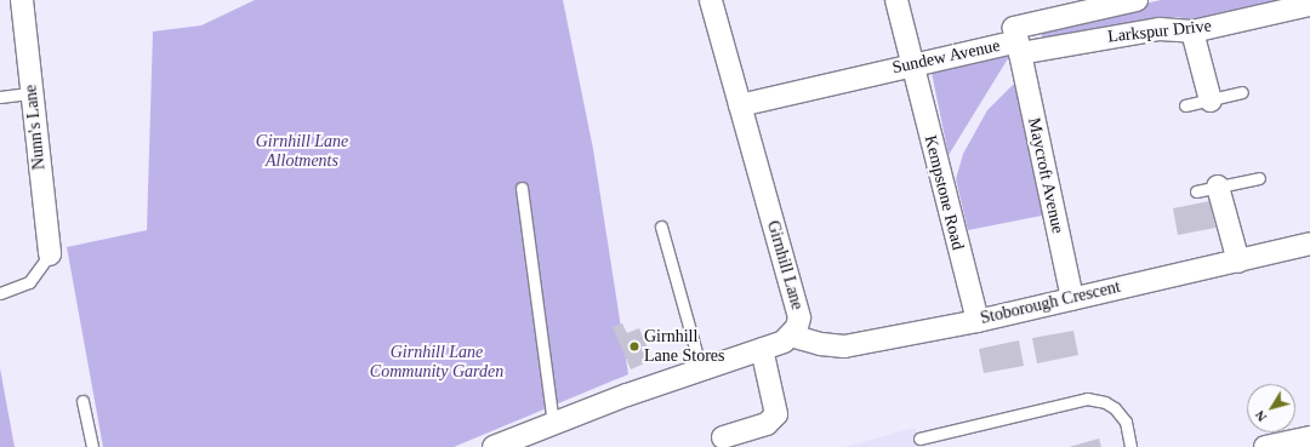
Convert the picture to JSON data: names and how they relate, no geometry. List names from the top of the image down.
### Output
{
  "streets": {
    "street": [
      "Larkspur Drive",
      "Sundew Avenue",
      "Nunn's Lane",
      "Maycroft Avenue",
      "Kempstone Road",
      "Girnhill Lane",
      "Stoborough Crescent"
    ]
  },
  "crossings": [
    ["Larkspur Drive", "Sundew Avenue"],
    ["Larkspur Drive", "Maycroft Avenue"],
    ["Sundew Avenue", "Maycroft Avenue"],
    ["Sundew Avenue", "Kempstone Road"],
    ["Sundew Avenue", "Girnhill Lane"],
    ["Maycroft Avenue", "Stoborough Crescent"],
    ["Kempstone Road", "Stoborough Crescent"],
    ["Girnhill Lane", "Stoborough Crescent"]
  ],
  "parks": ["Girnhill Lane Allotments", "Girnhill Lane Community Garden"],
  "places": ["Girnhill Lane Stores"],
  "north": "bottom left"
}
